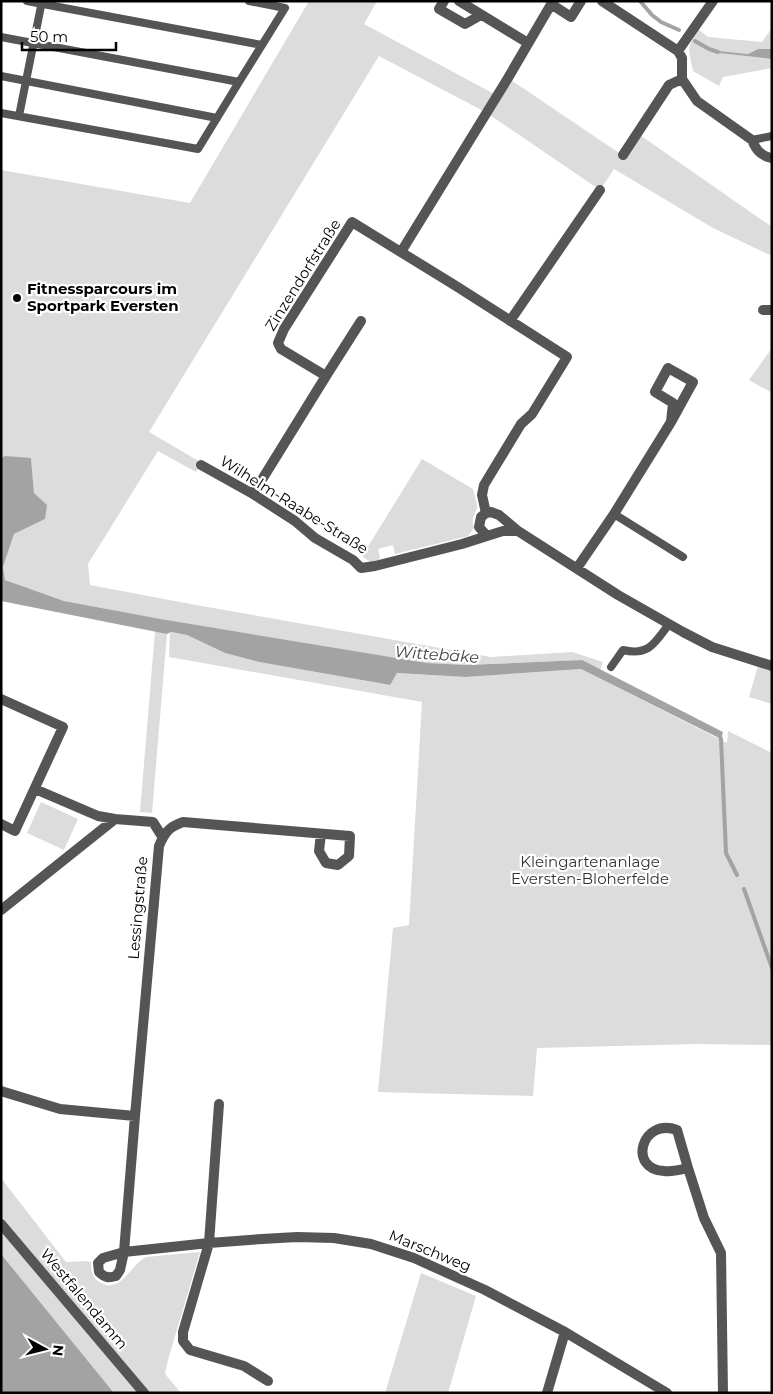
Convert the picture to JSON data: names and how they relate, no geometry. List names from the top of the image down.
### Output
{
  "streets": {
    "street": [
      "Zinzendorfstraße",
      "Wilhelm-Raabe-Straße",
      "Lessingstraße",
      "Marschweg",
      "Westfalendamm"
    ]
  },
  "crossings": [
    ["Lessingstraße", "Marschweg"]
  ],
  "water": ["Wittebäke"],
  "parks": ["Kleingartenanlage Eversten-Bloherfelde"],
  "places": ["Fitnessparcours im Sportpark Eversten"],
  "scale_bar": "50 m",
  "north": "right"
}
